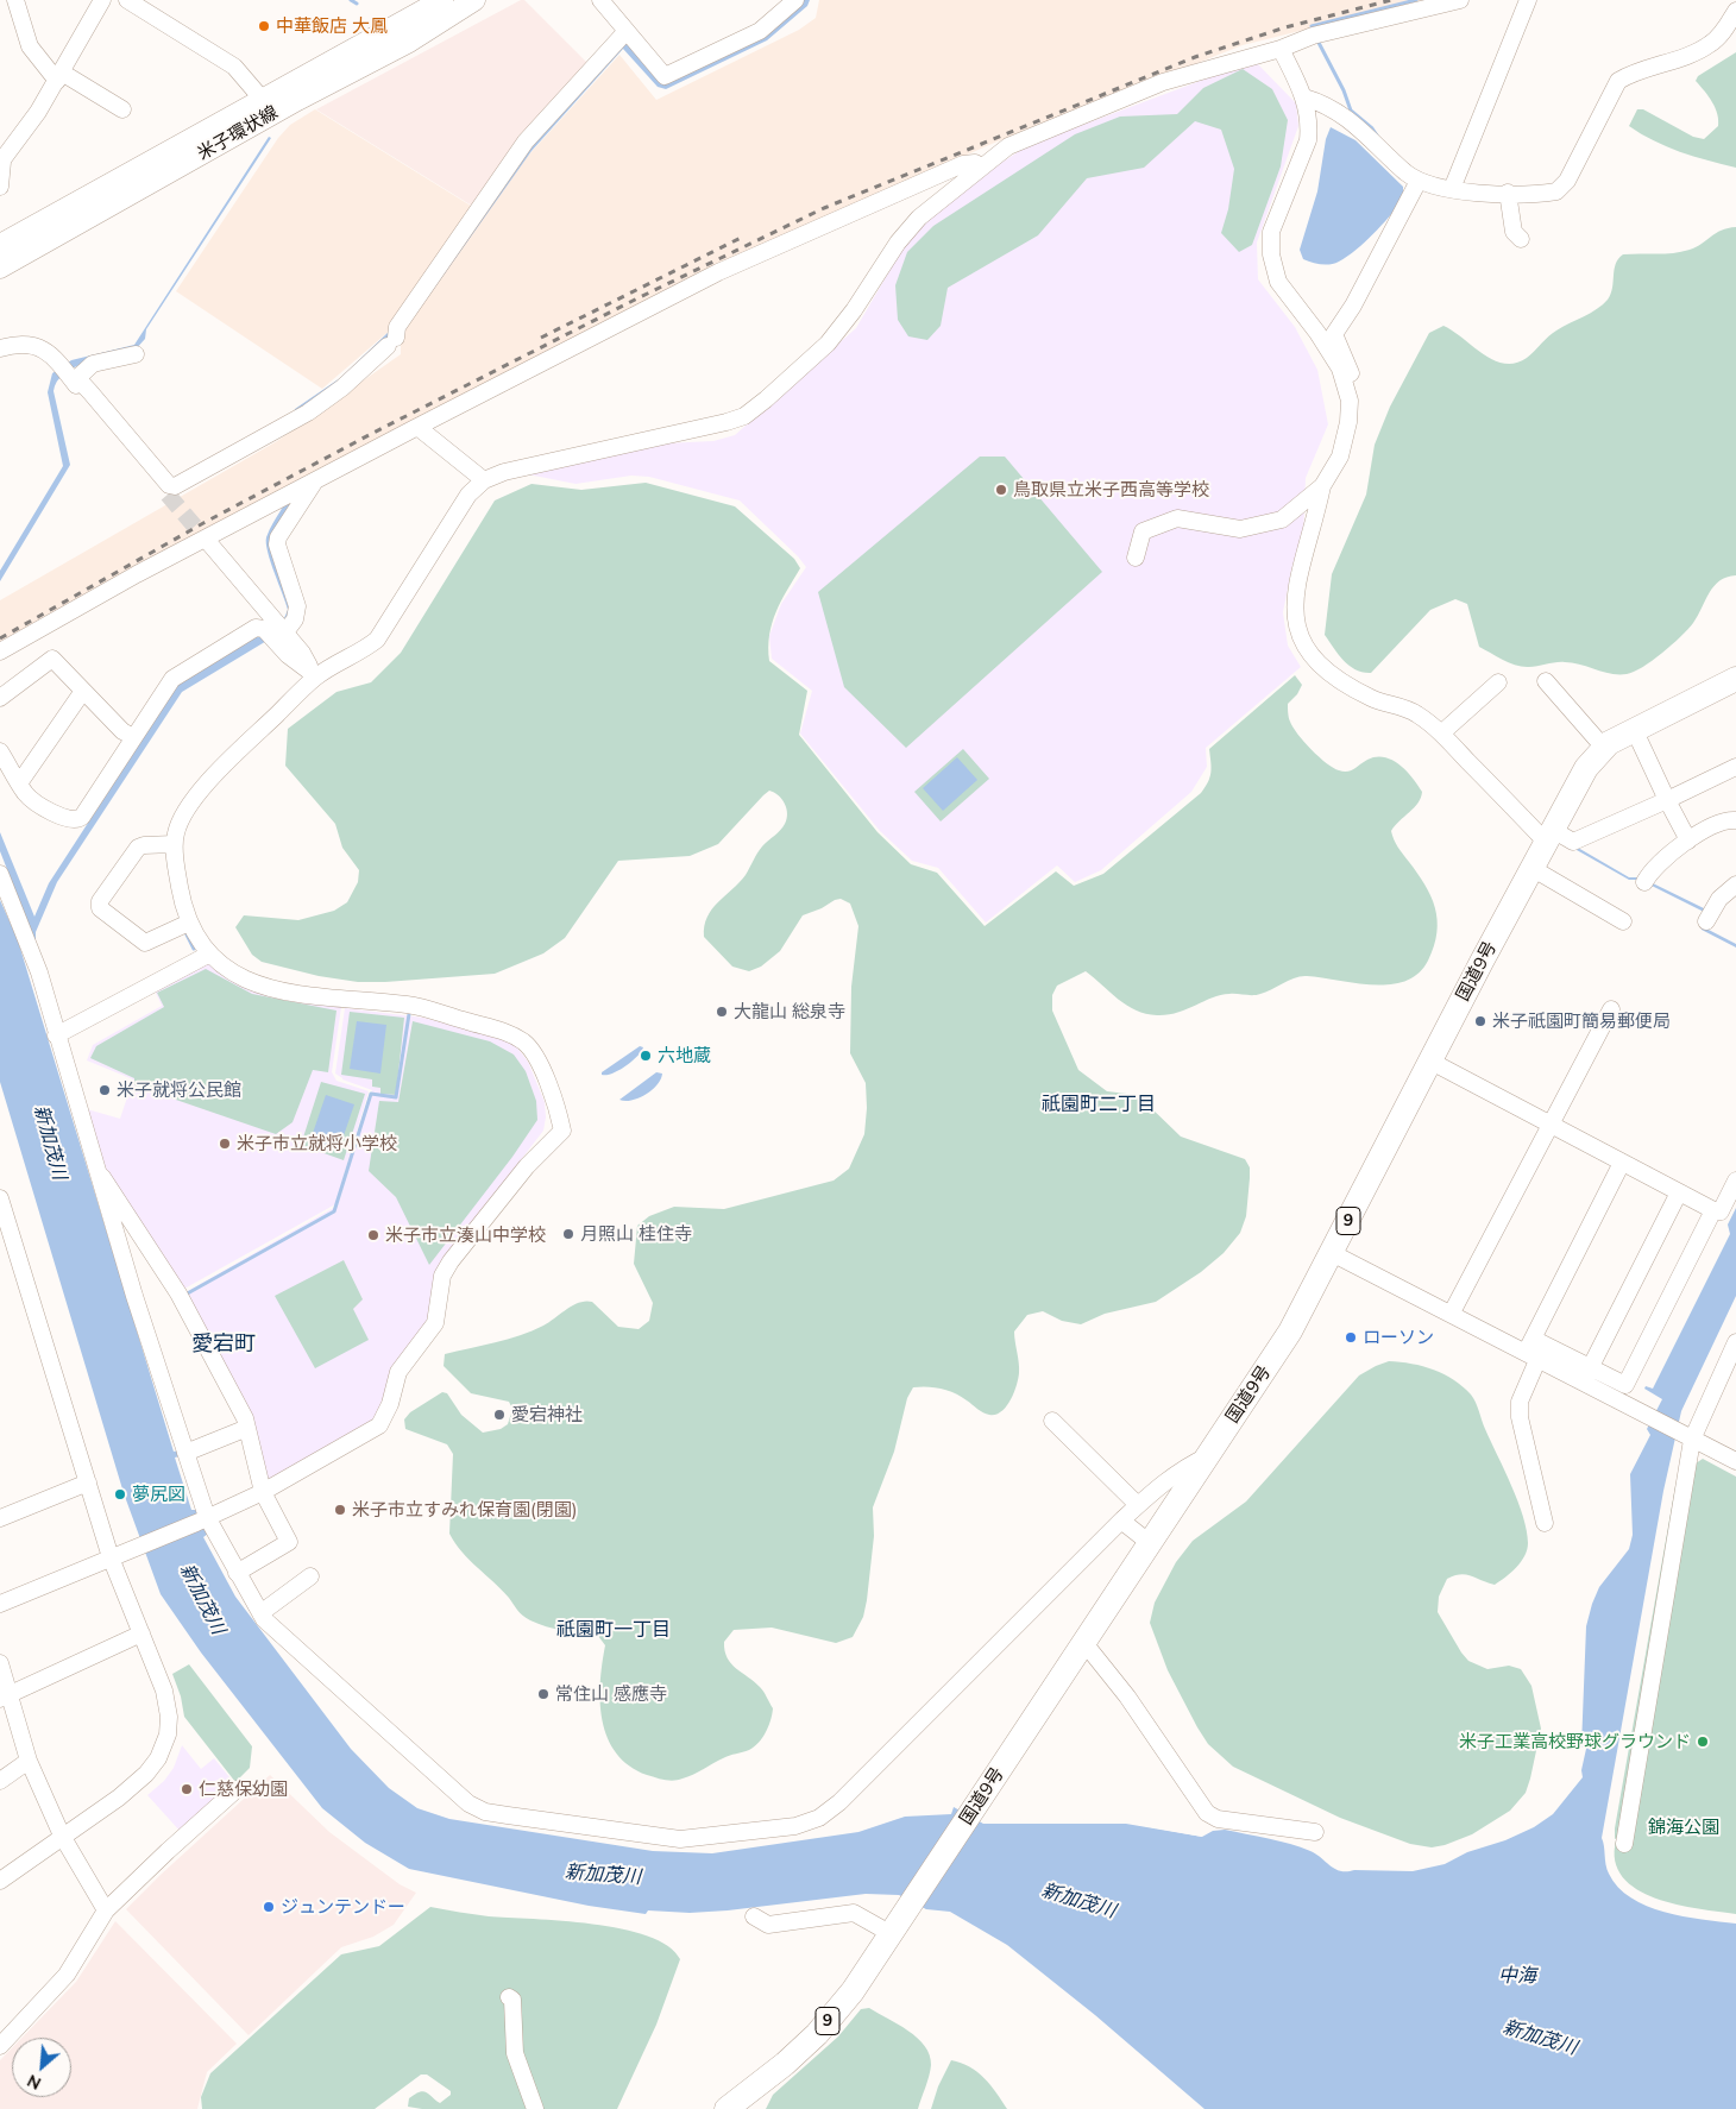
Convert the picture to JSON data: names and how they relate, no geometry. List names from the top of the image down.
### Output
{
  "streets": {
    "highway": ["国道9号", "9"],
    "main road": ["米子環状線"]
  },
  "districts": ["祇園町二丁目", "愛宕町", "祇園町一丁目"],
  "water": ["新加茂川", "中海"],
  "parks": ["錦海公園"],
  "places": [
    "中華飯店 大鳳",
    "鳥取県立米子西高等学校",
    "大龍山 総泉寺",
    "米子祇園町簡易郵便局",
    "六地蔵",
    "米子就将公民館",
    "米子市立就将小学校",
    "月照山 桂住寺",
    "米子市立湊山中学校",
    "ローソン",
    "愛宕神社",
    "夢尻図",
    "米子市立すみれ保育園(閉園)",
    "常住山 感應寺",
    "米子工業高校野球グラウンド",
    "仁慈保幼園",
    "ジュンテンドー"
  ],
  "north": "bottom left"
}
